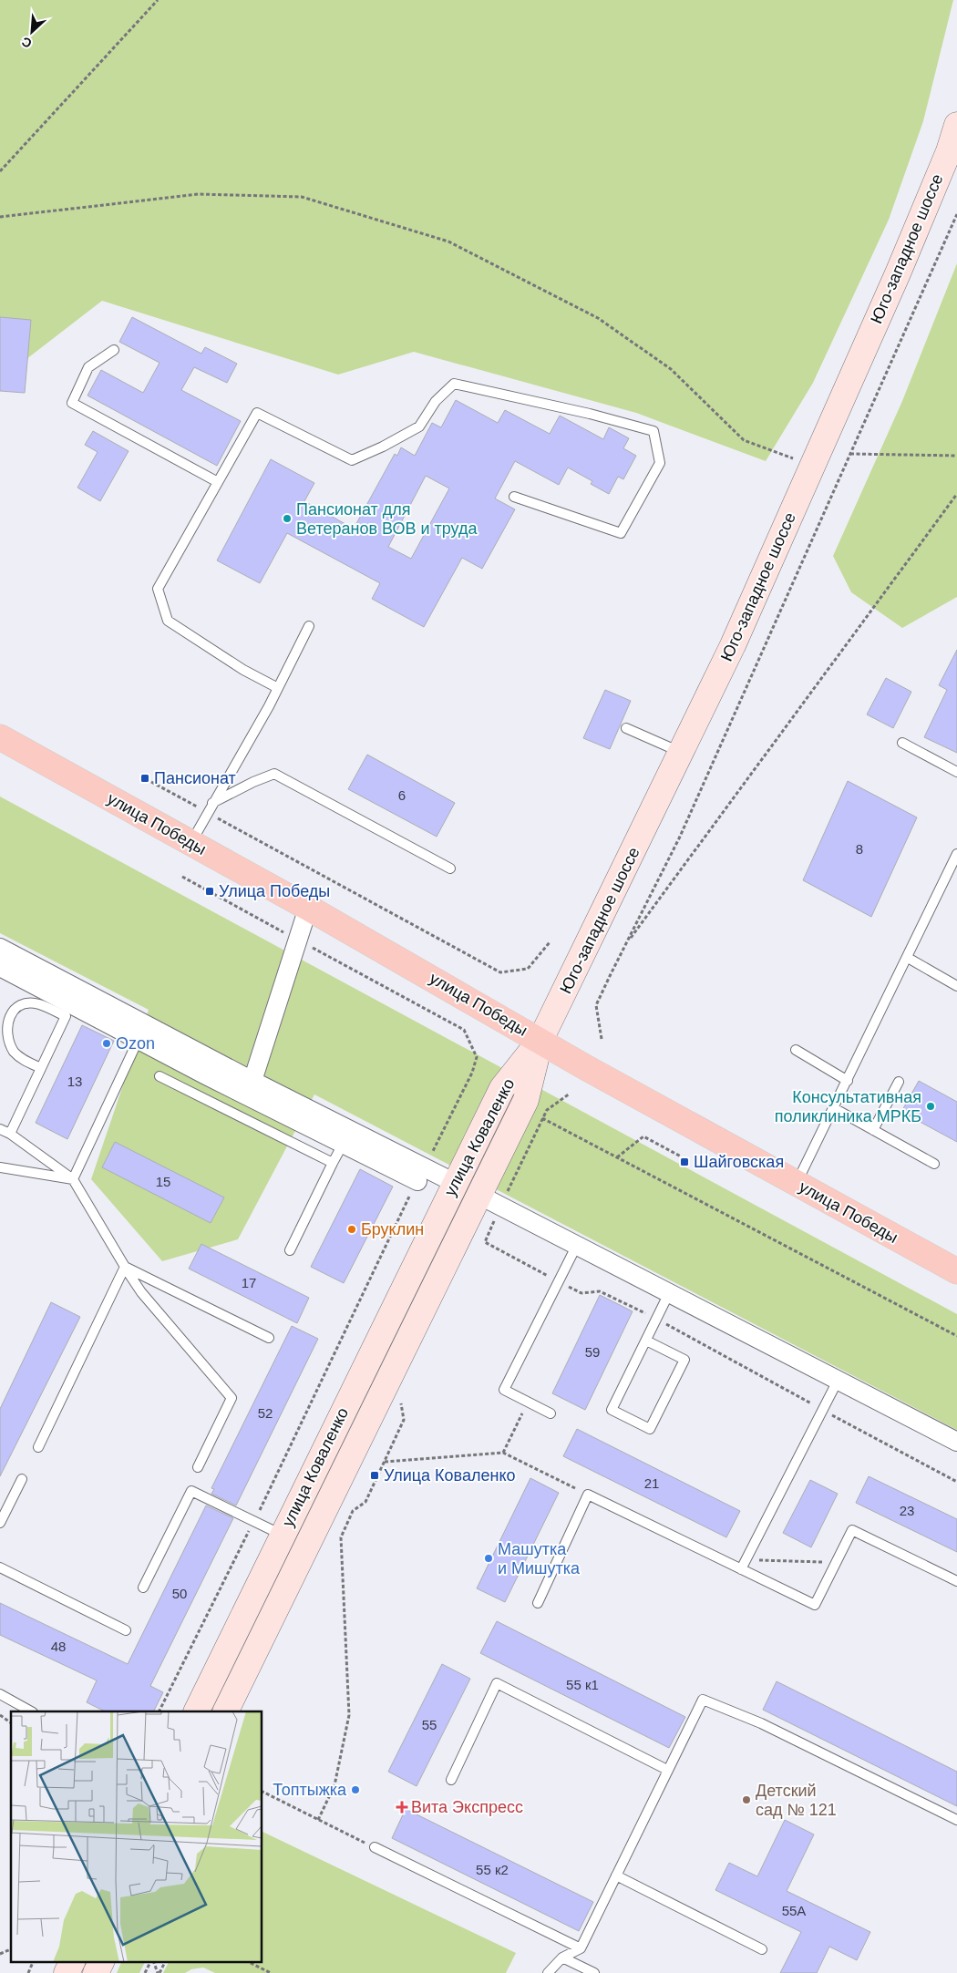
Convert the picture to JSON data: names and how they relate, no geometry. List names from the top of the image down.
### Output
{
  "streets": {
    "main road": ["Юго-западное шоссе", "улица Победы", "улица Коваленко"]
  },
  "crossings": [
    ["Юго-западное шоссе", "улица Победы"],
    ["Юго-западное шоссе", "улица Коваленко"],
    ["улица Победы", "улица Коваленко"]
  ],
  "places": {
    "other": [
      "Пансионат для Ветеранов ВОВ и труда",
      "Ozon",
      "Консультативная поликлиника МРКБ",
      "Бруклин",
      "Машутка и Мишутка",
      "Топтыжка",
      "Детский сад № 121"
    ],
    "transit": [
      "Пансионат",
      "Улица Победы",
      "Шайговская",
      "Улица Коваленко"
    ],
    "health": ["Вита Экспресс"]
  },
  "house_numbers": [
    "6",
    "8",
    "13",
    "15",
    "17",
    "59",
    "52",
    "21",
    "23",
    "50",
    "48",
    "55 к1",
    "55",
    "55 к2",
    "55А"
  ],
  "north": "bottom left"
}
